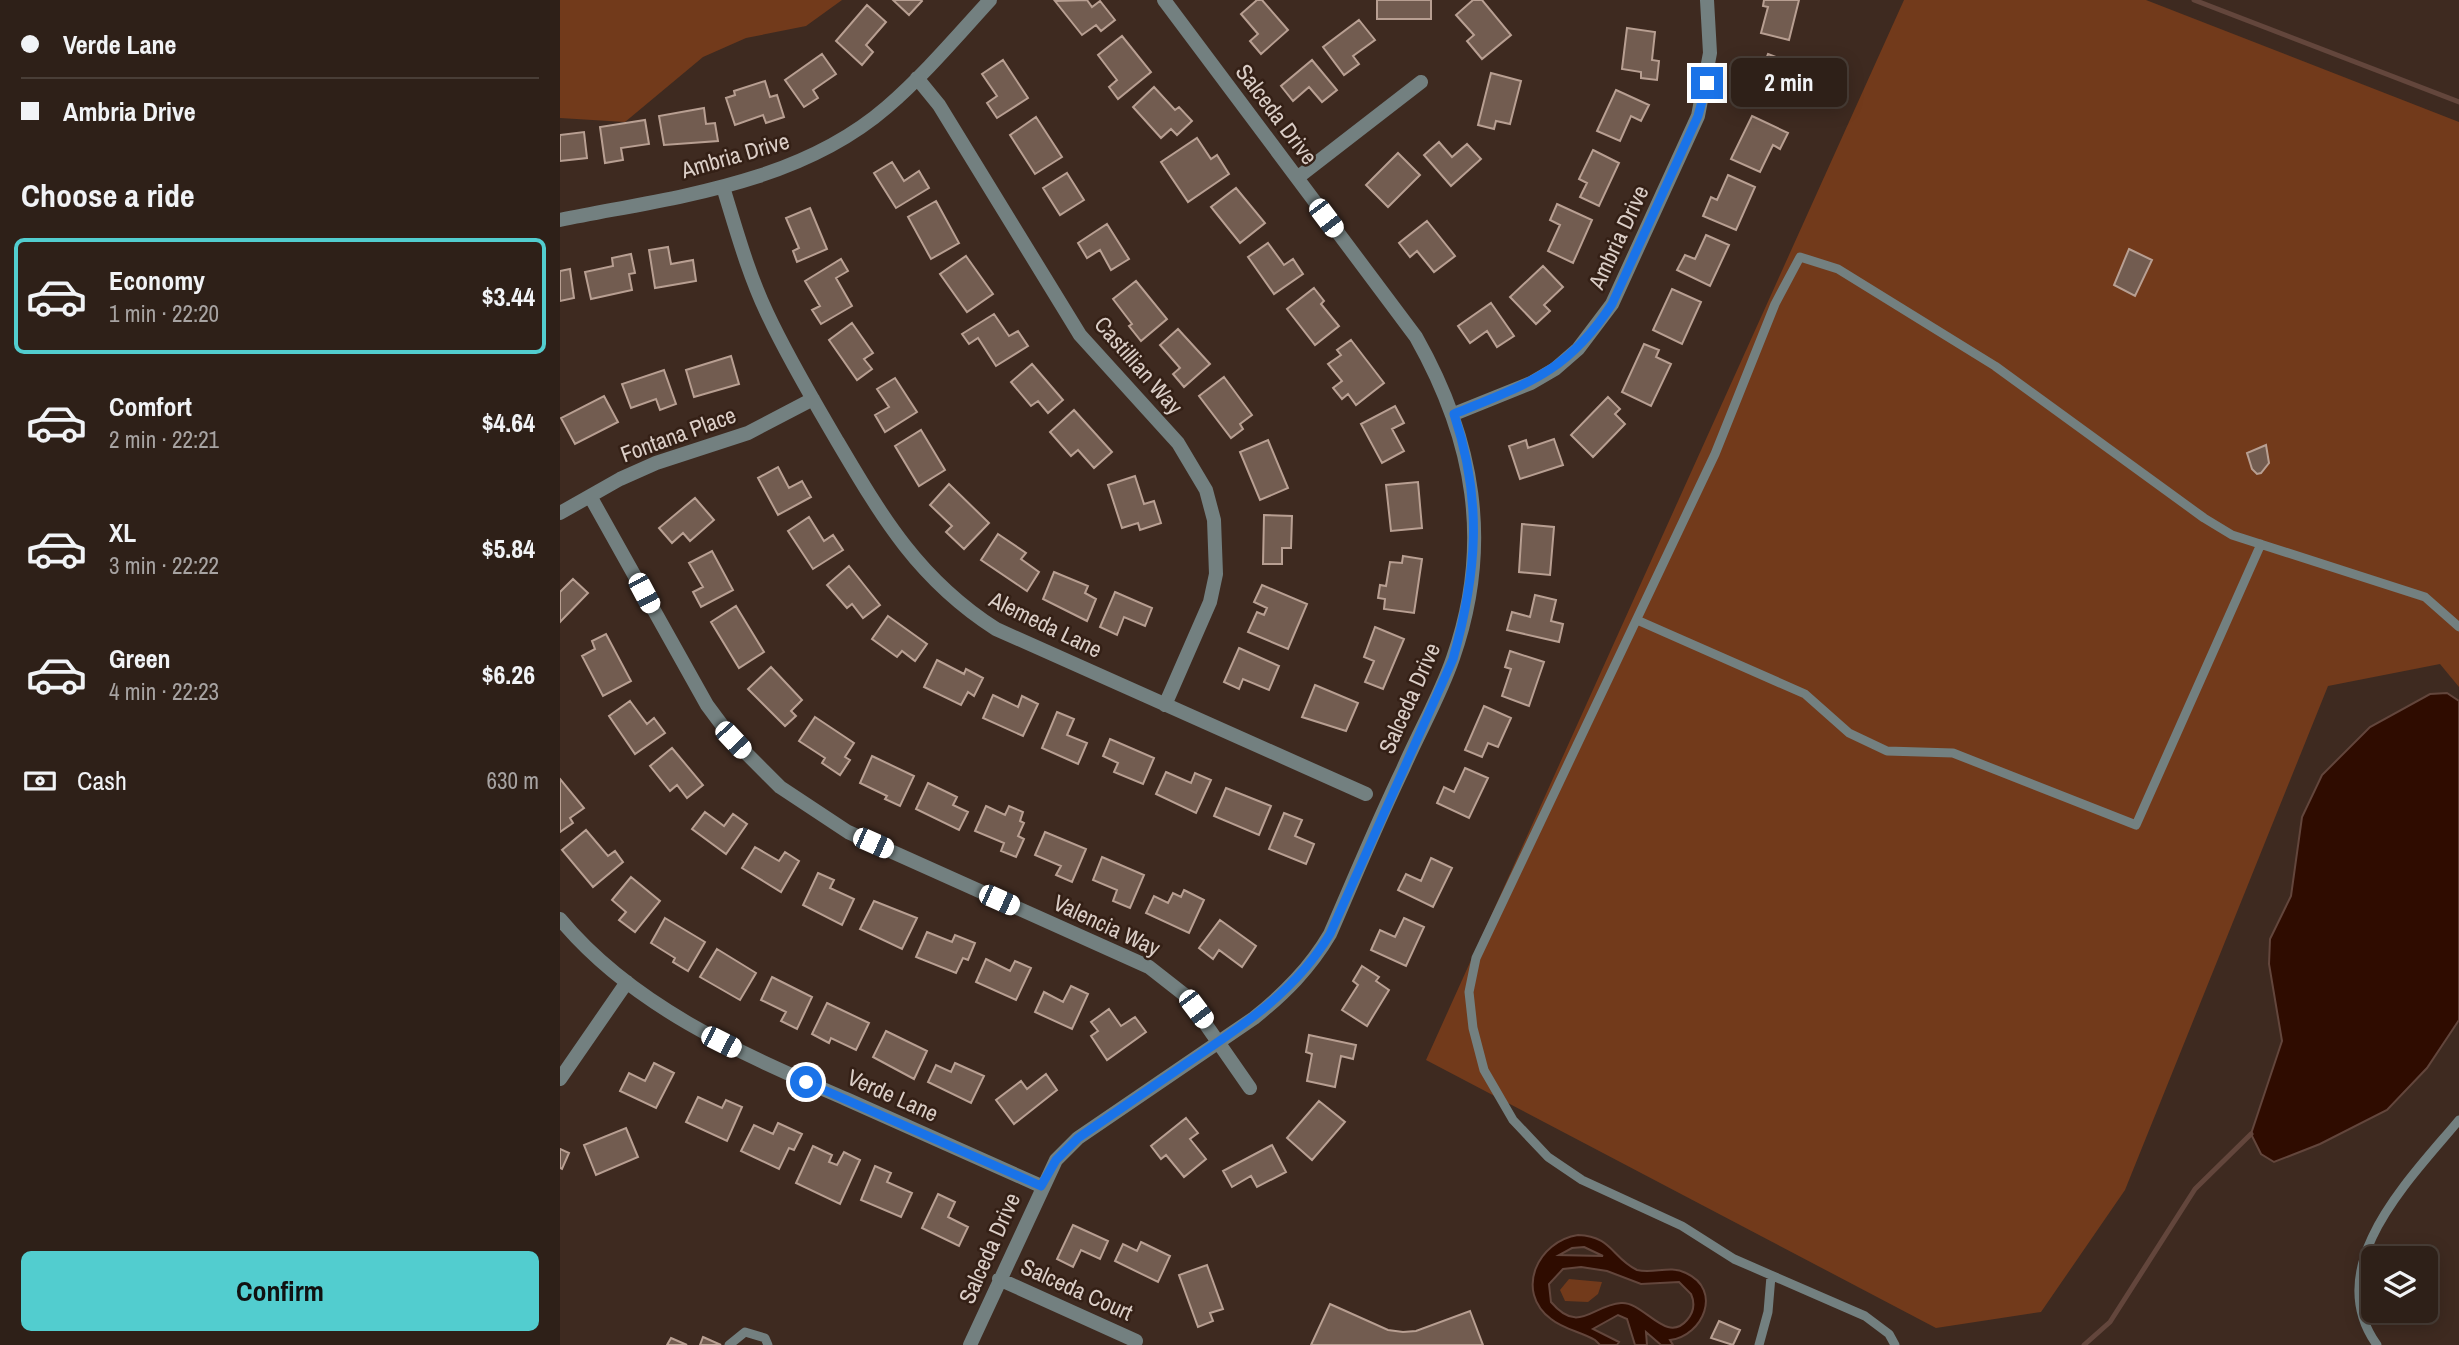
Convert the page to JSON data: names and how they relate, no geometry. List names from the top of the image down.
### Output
{
  "streets": {
    "street": [
      "Salceda Drive",
      "Ambria Drive",
      "Castillian Way",
      "Fontana Place",
      "Alemeda Lane",
      "Valencia Way",
      "Verde Lane",
      "Salceda Court"
    ]
  },
  "crossings": [
    ["Salceda Drive", "Ambria Drive"],
    ["Salceda Drive", "Valencia Way"],
    ["Salceda Drive", "Verde Lane"],
    ["Salceda Drive", "Salceda Court"],
    ["Ambria Drive", "Castillian Way"],
    ["Ambria Drive", "Alemeda Lane"],
    ["Castillian Way", "Alemeda Lane"],
    ["Fontana Place", "Alemeda Lane"],
    ["Fontana Place", "Valencia Way"]
  ],
  "page": {
    "banner": ["Verde Lane", "Ambria Drive"],
    "bubble": "2 min",
    "heading": "Choose a ride",
    "list": [
      {
        "name": "Economy",
        "note": "1 min · 22:20",
        "value": "$3.44"
      },
      {
        "name": "Comfort",
        "note": "2 min · 22:21",
        "value": "$4.64"
      },
      {
        "name": "XL",
        "note": "3 min · 22:22",
        "value": "$5.84"
      },
      {
        "name": "Green",
        "note": "4 min · 22:23",
        "value": "$6.26"
      }
    ],
    "pay": ["Cash", "630 m"],
    "buttons": "Confirm"
  }
}
